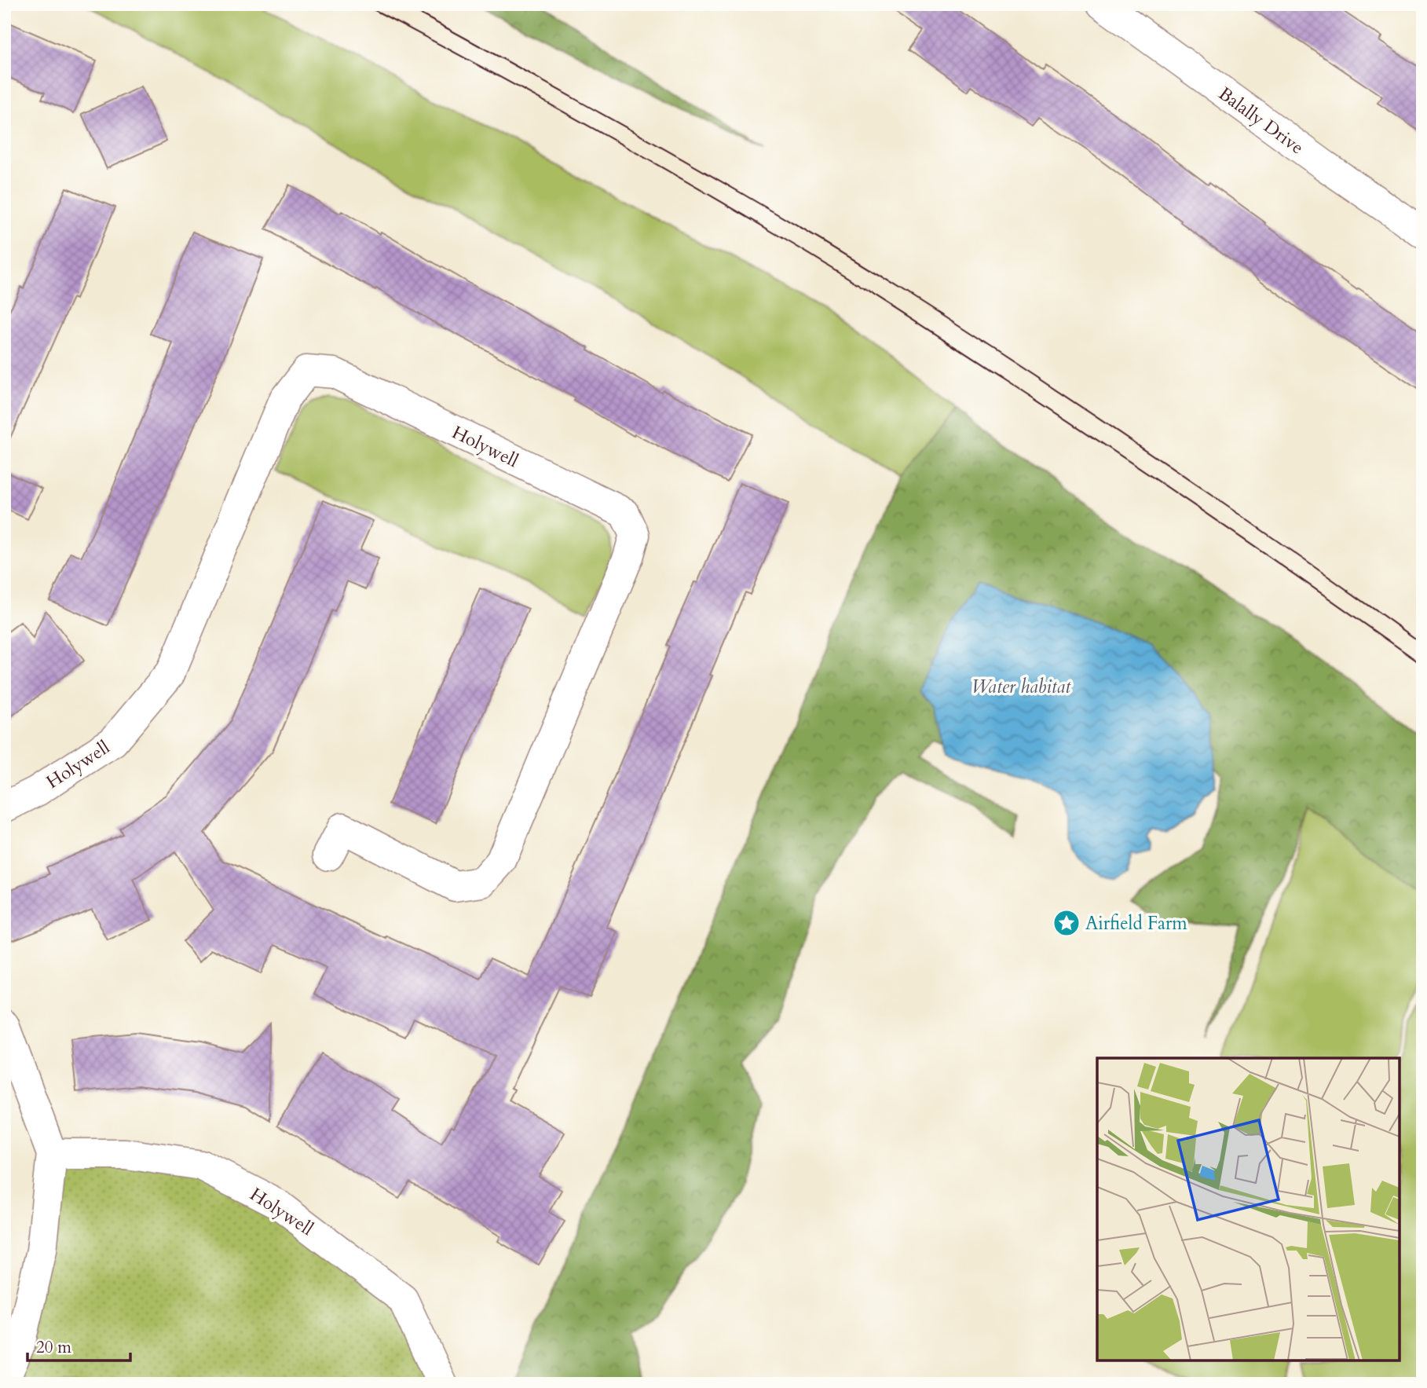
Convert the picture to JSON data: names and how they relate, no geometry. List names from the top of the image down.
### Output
{
  "streets": {
    "street": ["Balally Drive", "Holywell"]
  },
  "water": ["Water habitat"],
  "places": {
    "place": ["Airfield Farm"]
  },
  "scale_bar": "20 m"
}
